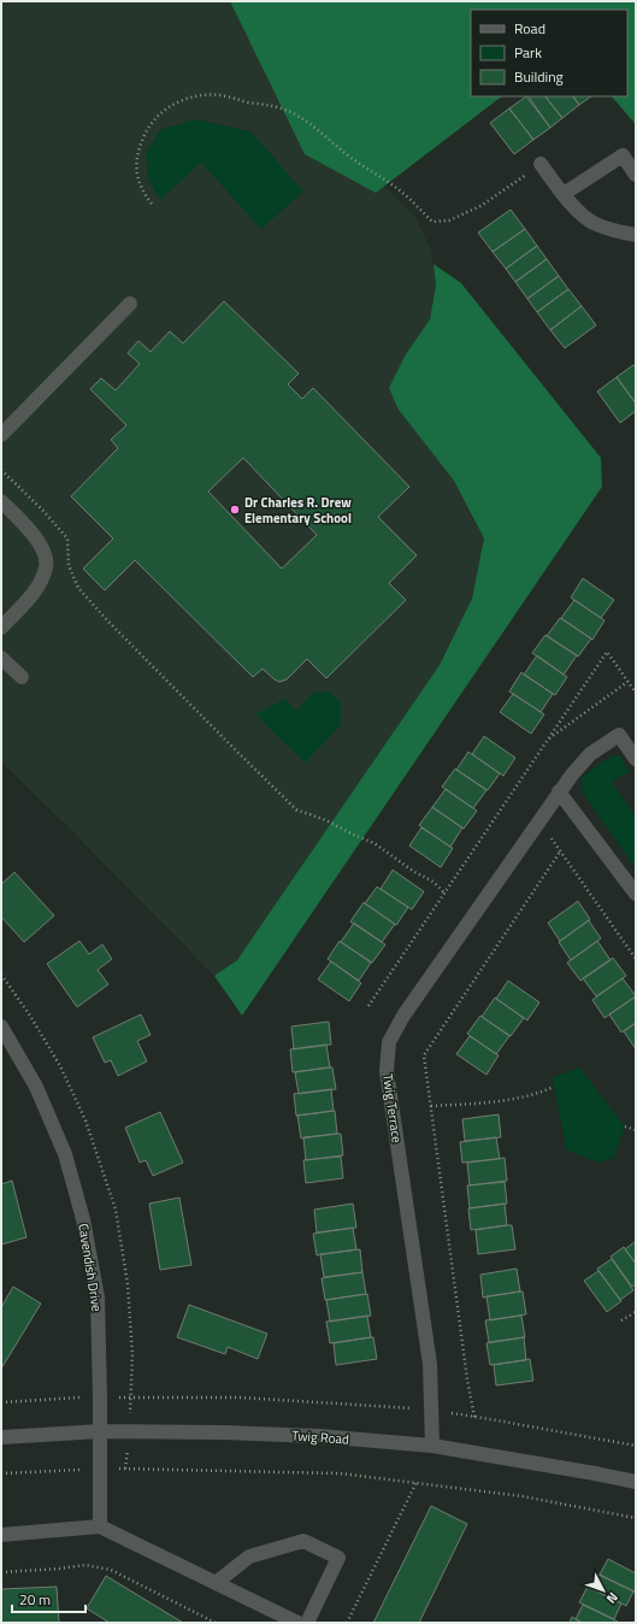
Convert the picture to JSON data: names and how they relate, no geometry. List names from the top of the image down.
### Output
{
  "streets": {
    "street": ["Twig Terrace", "Cavendish Drive", "Twig Road"]
  },
  "crossings": [
    ["Twig Terrace", "Twig Road"],
    ["Cavendish Drive", "Twig Road"]
  ],
  "places": ["Dr Charles R. Drew Elementary School"],
  "legend": ["Road", "Park", "Building"],
  "scale_bar": "20 m",
  "north": "bottom right"
}
